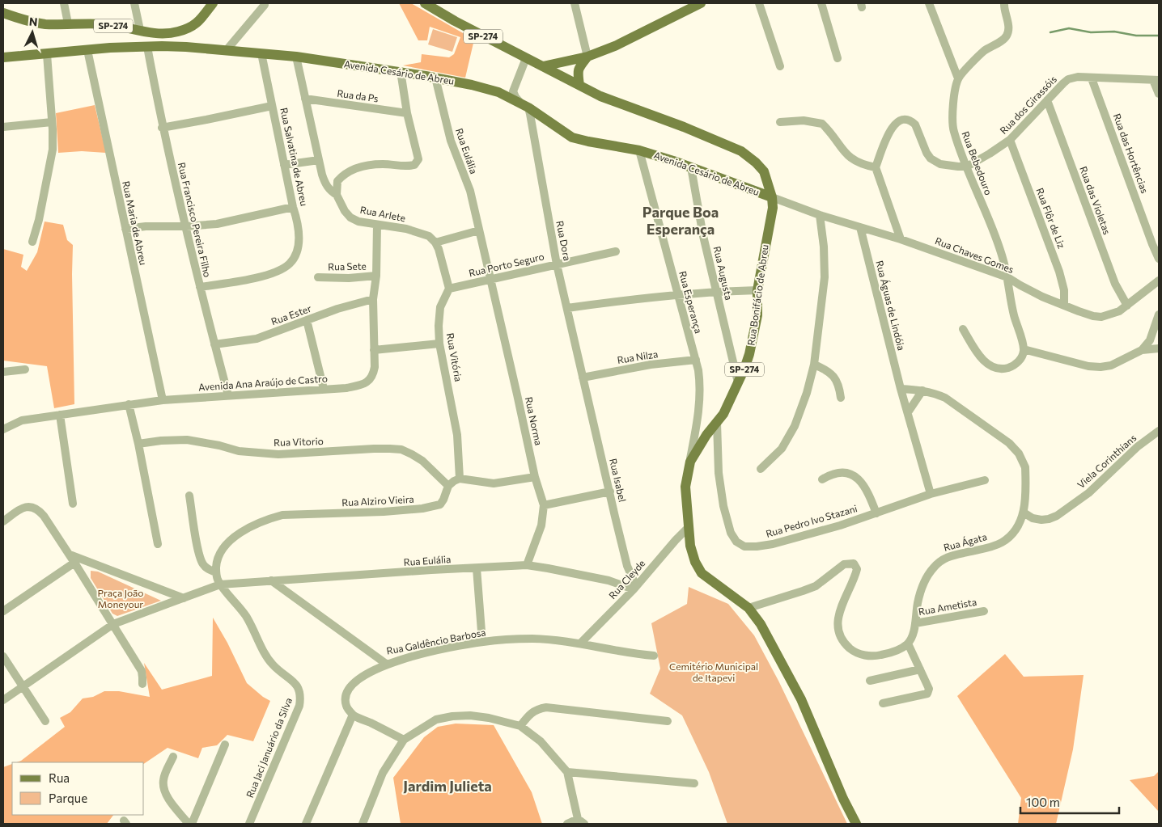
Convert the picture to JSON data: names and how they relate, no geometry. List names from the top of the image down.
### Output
{
  "streets": {
    "main road": ["SP-274", "Avenida Cesário de Abreu", "Rua Bonifácio de Abreu"],
    "street": [
      "Rua da Ps",
      "Rua dos Girassóis",
      "Rua Eulália",
      "Rua das Hortências",
      "Rua Salvatina de Abreu",
      "Rua Bebedouro",
      "Rua das Violetas",
      "Rua Arlete",
      "Rua Flôr de Liz",
      "Rua Francisco Pereira Filho",
      "Rua Maria de Abreu",
      "Rua Dora",
      "Rua Chaves Gomes",
      "Rua Porto Seguro",
      "Rua Sete",
      "Rua Augusta",
      "Rua Esperança",
      "Rua Águas de Lindóia",
      "Rua Ester",
      "Rua Vitória",
      "Rua Nilza",
      "Avenida Ana Araújo de Castro",
      "Rua Norma",
      "Rua Vitorio",
      "Viela Corinthians",
      "Rua Isabel",
      "Rua Alziro Vieira",
      "Rua Pedro Ivo Stazani",
      "Rua Ágata",
      "Rua Cleyde",
      "Rua Ametista",
      "Rua Galdêncio Barbosa",
      "Rua Jaci Januário da Silva"
    ]
  },
  "crossings": [
    ["SP-274", "Rua Bonifácio de Abreu"],
    ["SP-274", "Rua Cleyde"],
    ["Avenida Cesário de Abreu", "Rua Eulália"],
    ["Avenida Cesário de Abreu", "Rua Salvatina de Abreu"],
    ["Avenida Cesário de Abreu", "Rua Arlete"],
    ["Avenida Cesário de Abreu", "Rua Francisco Pereira Filho"],
    ["Avenida Cesário de Abreu", "Rua Maria de Abreu"],
    ["Avenida Cesário de Abreu", "Rua Dora"],
    ["Avenida Cesário de Abreu", "Rua Chaves Gomes"],
    ["Avenida Cesário de Abreu", "Rua Augusta"],
    ["Avenida Cesário de Abreu", "Rua Bonifácio de Abreu"],
    ["Avenida Cesário de Abreu", "Rua Esperança"],
    ["Rua da Ps", "Rua Arlete"],
    ["Rua dos Girassóis", "Rua das Hortências"],
    ["Rua dos Girassóis", "Rua Bebedouro"],
    ["Rua dos Girassóis", "Rua das Violetas"],
    ["Rua dos Girassóis", "Rua Flôr de Liz"],
    ["Rua Eulália", "Rua Porto Seguro"],
    ["Rua Eulália", "Rua Norma"],
    ["Rua Eulália", "Rua Isabel"],
    ["Rua Eulália", "Rua Cleyde"],
    ["Rua Eulália", "Rua Galdêncio Barbosa"],
    ["Rua Eulália", "Rua Jaci Januário da Silva"],
    ["Rua Salvatina de Abreu", "Rua Francisco Pereira Filho"],
    ["Rua Bebedouro", "Rua Chaves Gomes"],
    ["Rua das Violetas", "Rua Chaves Gomes"],
    ["Rua Arlete", "Avenida Ana Araújo de Castro"],
    ["Rua Flôr de Liz", "Rua Chaves Gomes"],
    ["Rua Francisco Pereira Filho", "Rua Ester"],
    ["Rua Francisco Pereira Filho", "Avenida Ana Araújo de Castro"],
    ["Rua Maria de Abreu", "Avenida Ana Araújo de Castro"],
    ["Rua Dora", "Rua Porto Seguro"],
    ["Rua Dora", "Rua Nilza"],
    ["Rua Dora", "Rua Isabel"],
    ["Rua Chaves Gomes", "Rua Bonifácio de Abreu"],
    ["Rua Chaves Gomes", "Rua Águas de Lindóia"],
    ["Rua Porto Seguro", "Rua Vitória"],
    ["Rua Porto Seguro", "Rua Norma"],
    ["Rua Sete", "Avenida Ana Araújo de Castro"],
    ["Rua Augusta", "Rua Bonifácio de Abreu"],
    ["Rua Bonifácio de Abreu", "Rua Esperança"],
    ["Rua Bonifácio de Abreu", "Rua Pedro Ivo Stazani"],
    ["Rua Bonifácio de Abreu", "Rua Cleyde"],
    ["Rua Esperança", "Rua Nilza"],
    ["Rua Águas de Lindóia", "Rua Pedro Ivo Stazani"],
    ["Rua Ester", "Avenida Ana Araújo de Castro"],
    ["Rua Nilza", "Rua Isabel"],
    ["Rua Vitorio", "Rua Alziro Vieira"],
    ["Viela Corinthians", "Rua Ágata"],
    ["Rua Isabel", "Rua Cleyde"],
    ["Rua Ágata", "Rua Ametista"],
    ["Rua Cleyde", "Rua Galdêncio Barbosa"]
  ],
  "districts": ["Parque Boa Esperança", "Jardim Julieta"],
  "parks": ["Praça João Moneyour", "Cemitério Municipal de Itapevi"],
  "legend": ["Rua", "Parque"],
  "scale_bar": "100 m",
  "north": "top"
}
